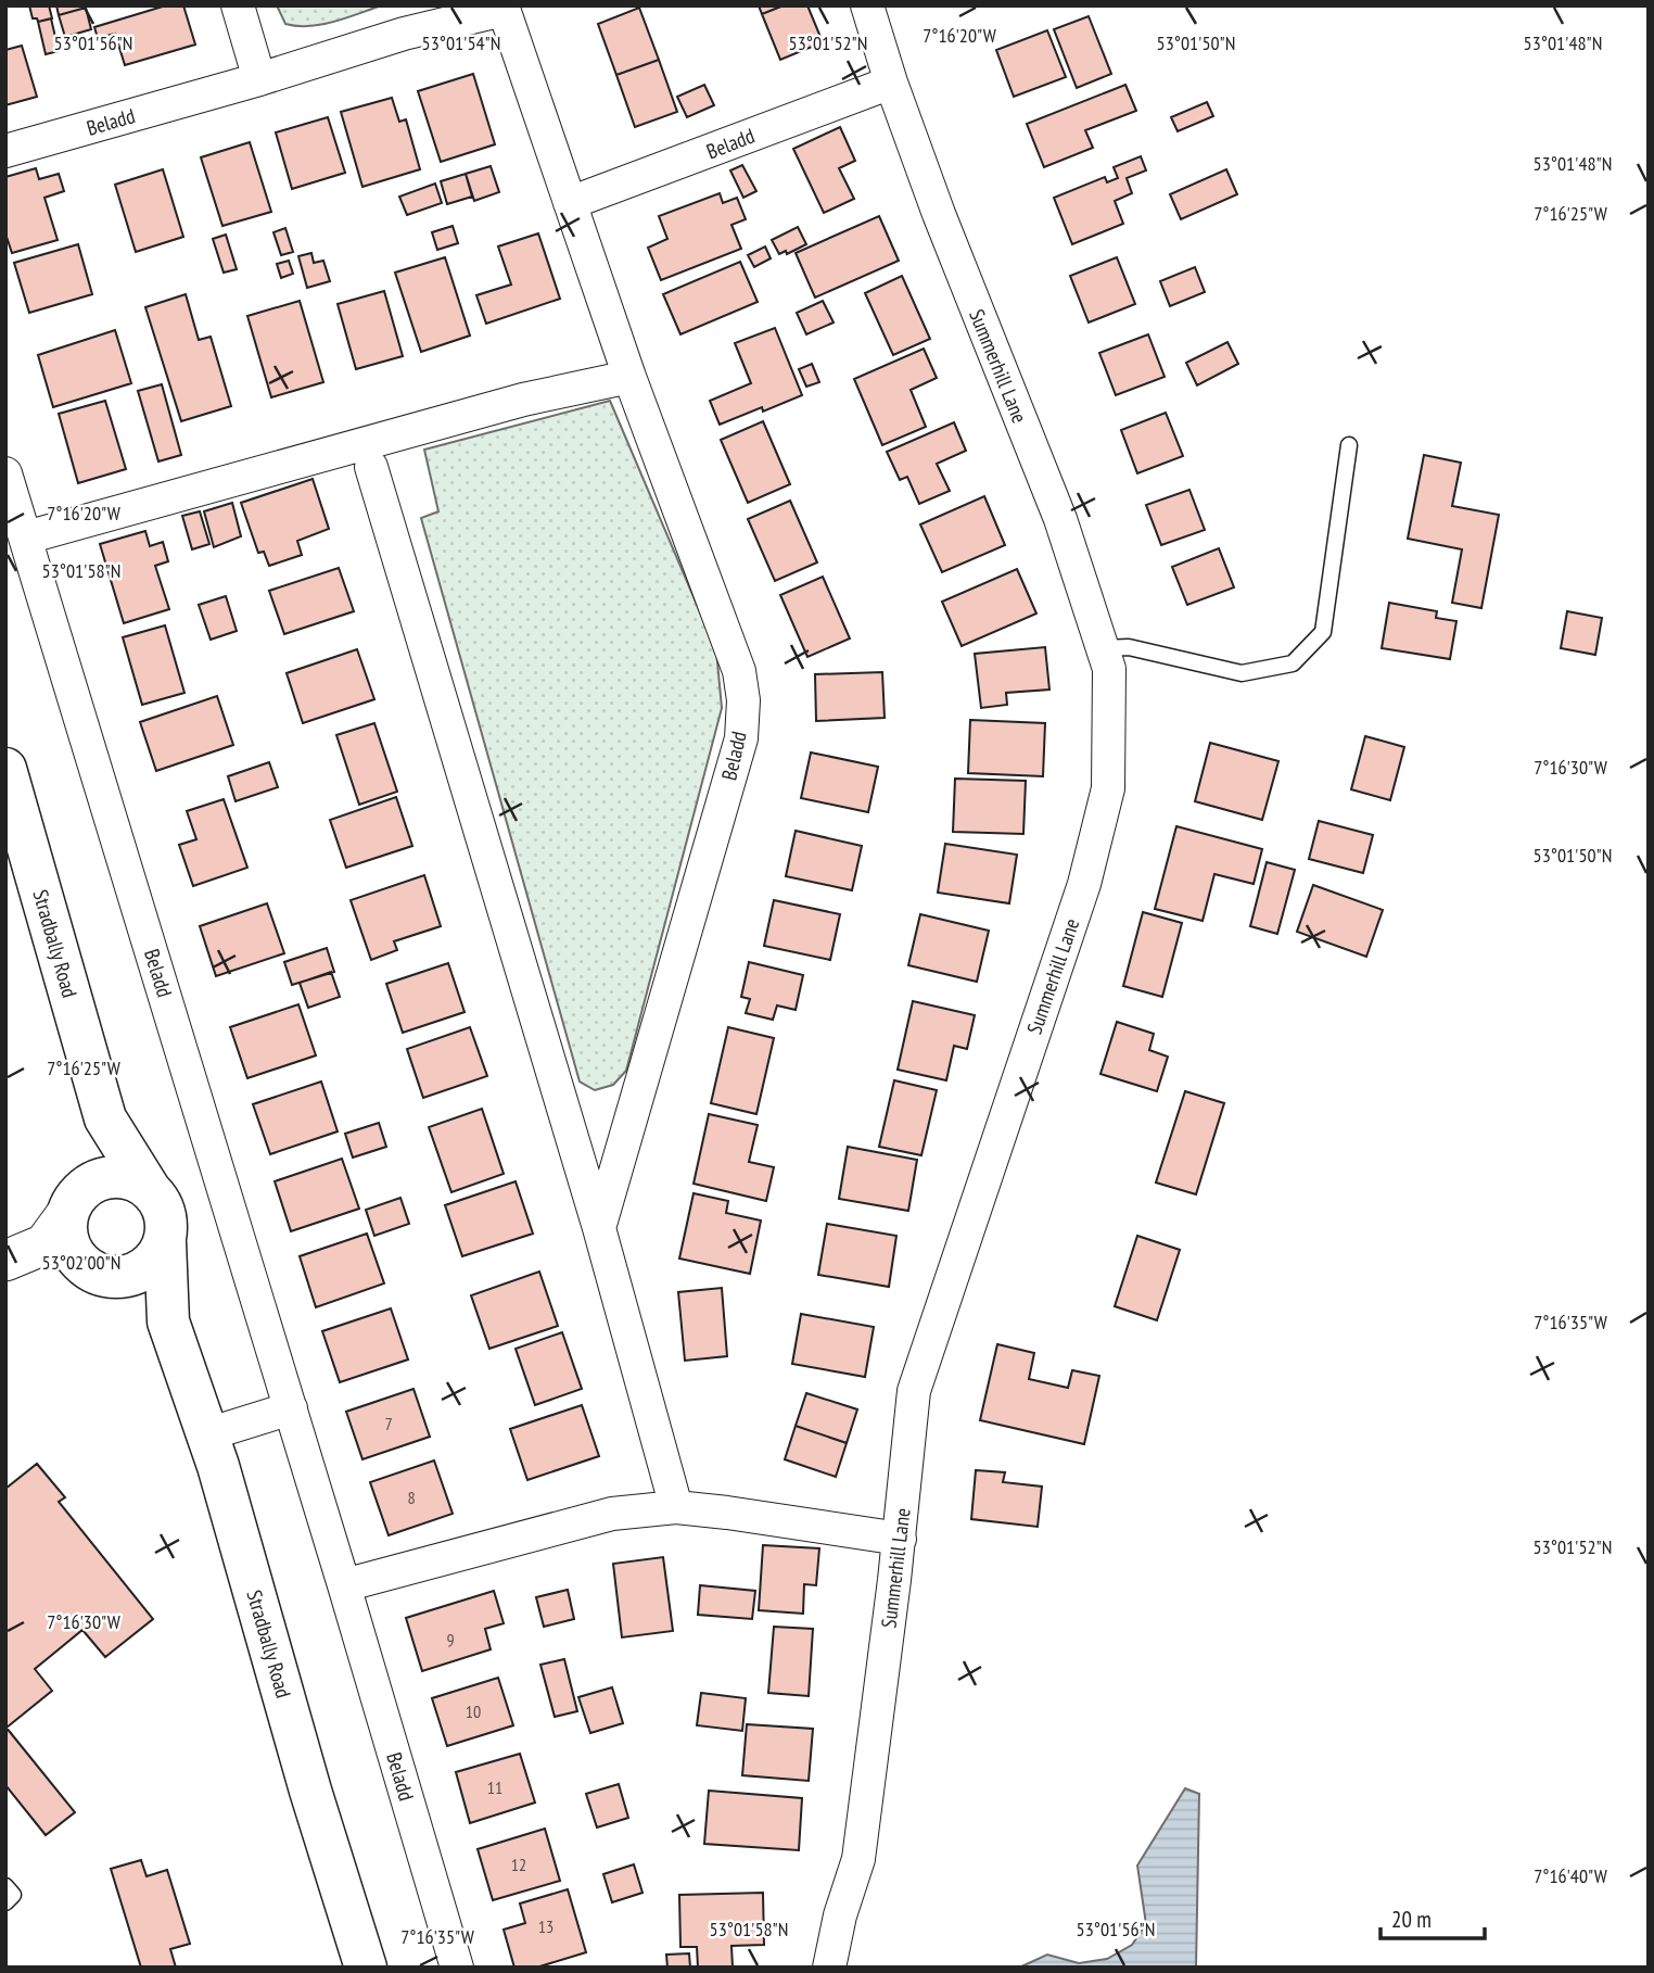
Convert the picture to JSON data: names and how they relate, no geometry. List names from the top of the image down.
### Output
{
  "streets": {
    "main road": ["Stradbally Road"],
    "street": ["Beladd", "Summerhill Lane"]
  },
  "crossings": [
    ["Beladd", "Summerhill Lane"]
  ],
  "house_numbers": [
    "7",
    "8",
    "9",
    "10",
    "11",
    "12",
    "13"
  ],
  "scale_bar": "20 m",
  "coordinates": [
    "7°16'20\"W",
    "53°01'56\"N",
    "53°01'54\"N",
    "53°01'52\"N",
    "53°01'50\"N",
    "53°01'48\"N",
    "7°16'25\"W",
    "53°01'58\"N",
    "7°16'30\"W",
    "53°02'00\"N",
    "7°16'35\"W",
    "7°16'40\"W"
  ]
}
